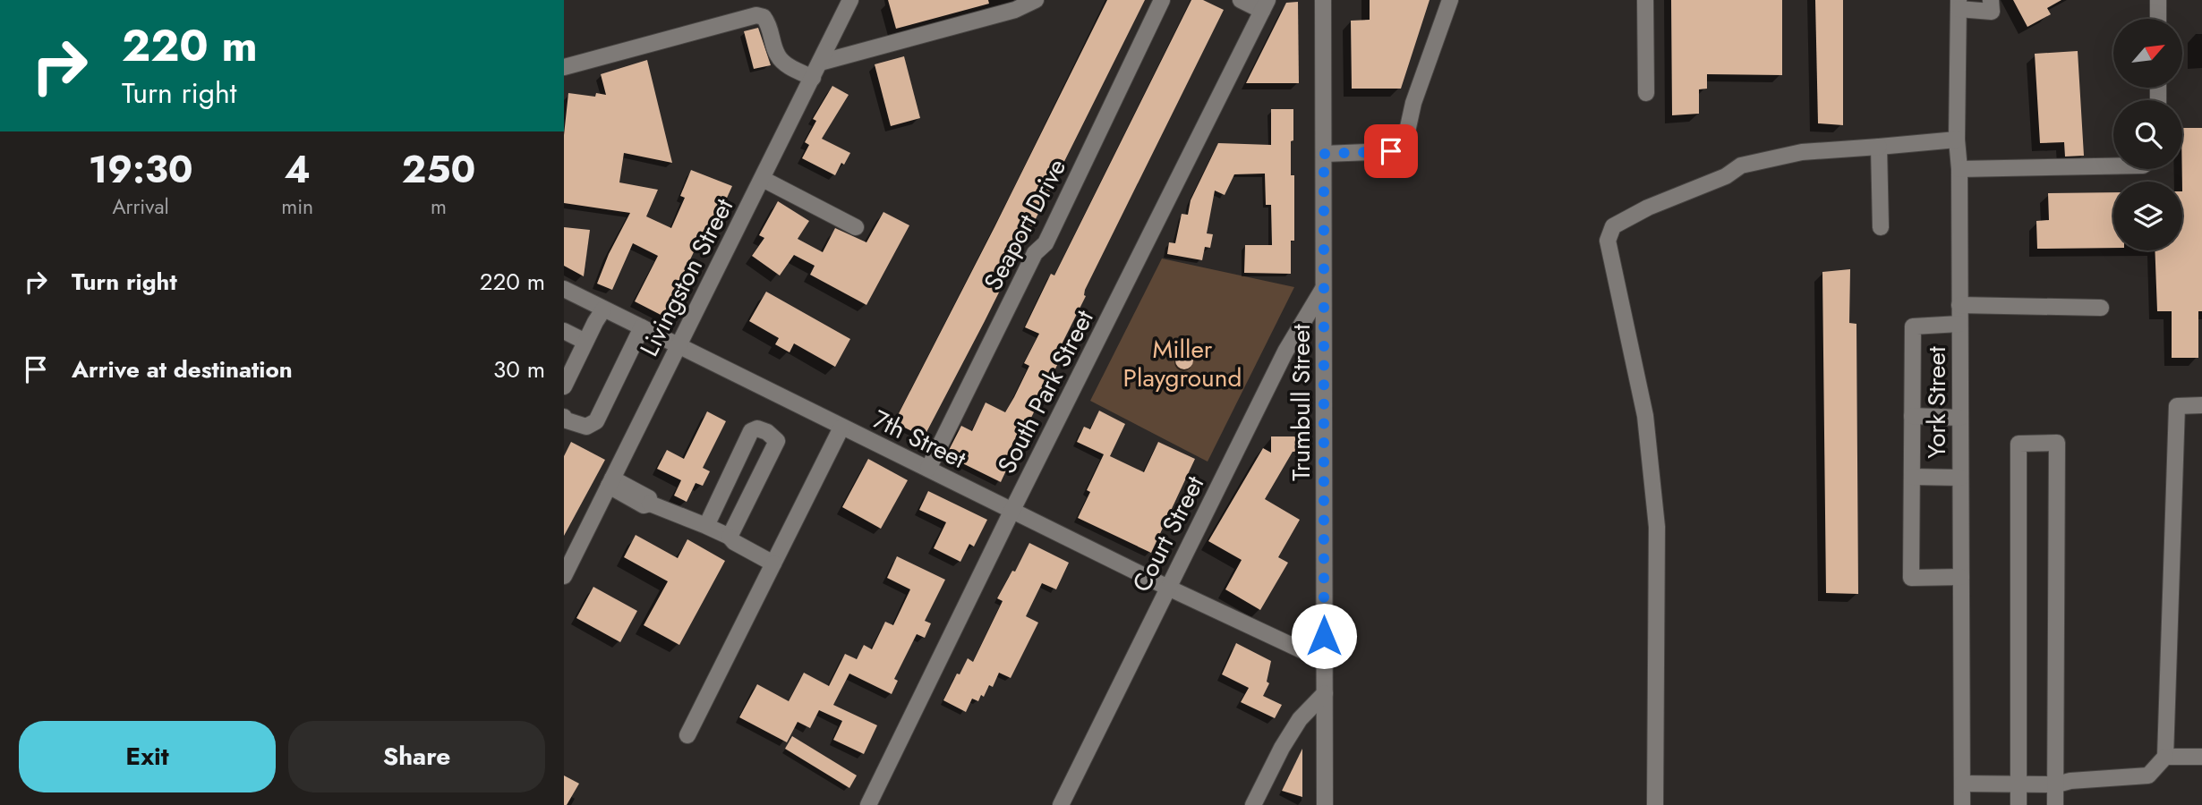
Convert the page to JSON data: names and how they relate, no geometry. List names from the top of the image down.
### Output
{
  "streets": {
    "street": [
      "Seaport Drive",
      "Livingston Street",
      "South Park Street",
      "Trumbull Street",
      "York Street",
      "7th Street",
      "Court Street"
    ]
  },
  "crossings": [
    ["Seaport Drive", "7th Street"],
    ["Livingston Street", "7th Street"],
    ["South Park Street", "7th Street"],
    ["Trumbull Street", "7th Street"],
    ["Trumbull Street", "Court Street"],
    ["7th Street", "Court Street"]
  ],
  "parks": ["Miller Playground"],
  "north": "top right",
  "page": {
    "turn": ["220 m", "Turn right"],
    "eta": [
      "19:30",
      "Arrival",
      "4",
      "min",
      "250",
      "m"
    ],
    "list": [
      {
        "name": "Turn right",
        "value": "220 m"
      },
      {
        "name": "Arrive at destination",
        "value": "30 m"
      }
    ],
    "buttons": ["Exit", "Share"]
  }
}
